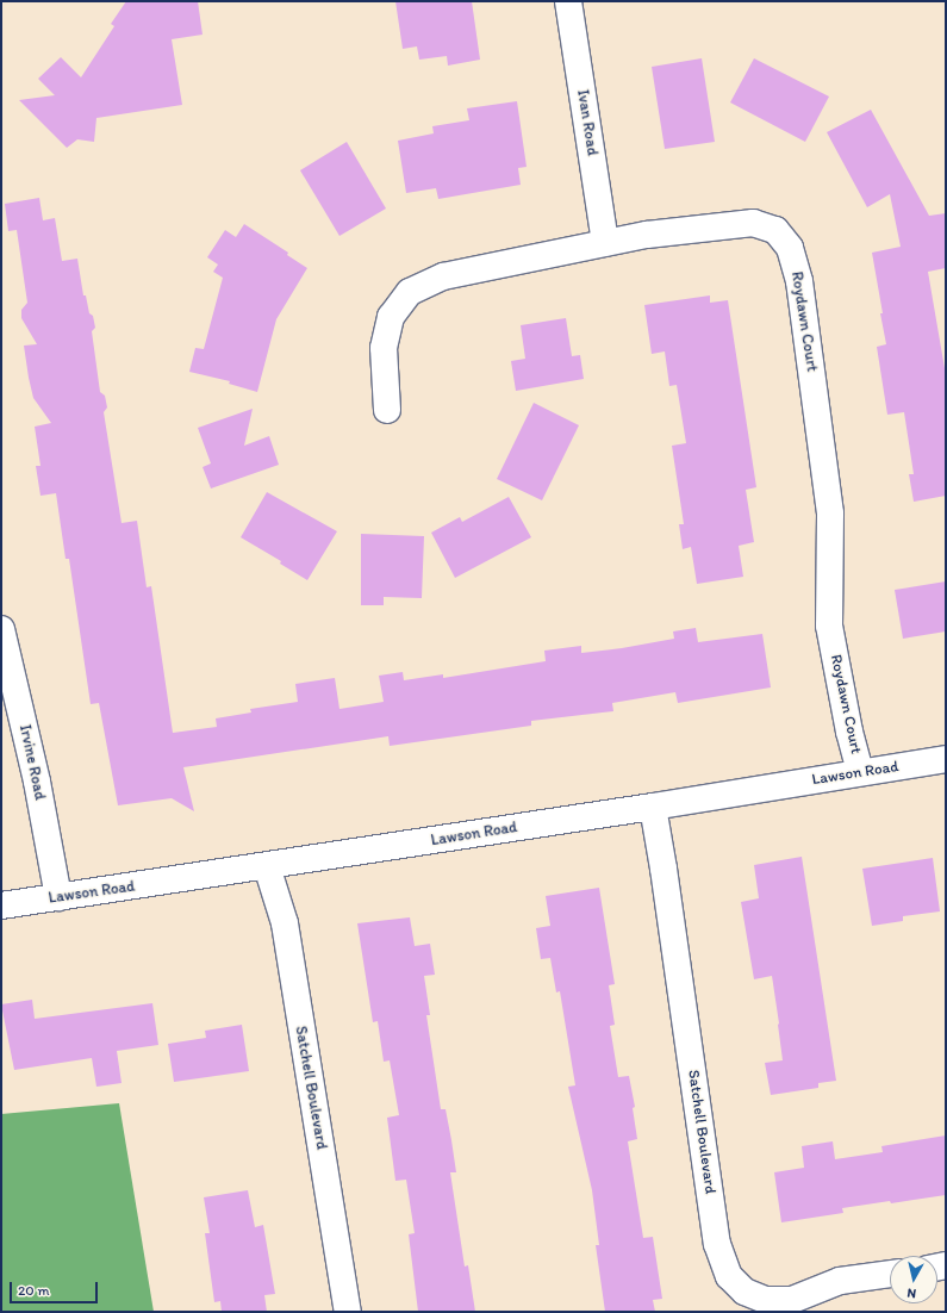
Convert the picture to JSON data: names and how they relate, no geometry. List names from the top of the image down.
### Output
{
  "streets": {
    "street": [
      "Ivan Road",
      "Roydawn Court",
      "Irvine Road",
      "Lawson Road",
      "Satchell Boulevard"
    ]
  },
  "crossings": [
    ["Ivan Road", "Roydawn Court"],
    ["Roydawn Court", "Lawson Road"],
    ["Irvine Road", "Lawson Road"],
    ["Lawson Road", "Satchell Boulevard"]
  ],
  "scale_bar": "20 m",
  "north": "bottom"
}
